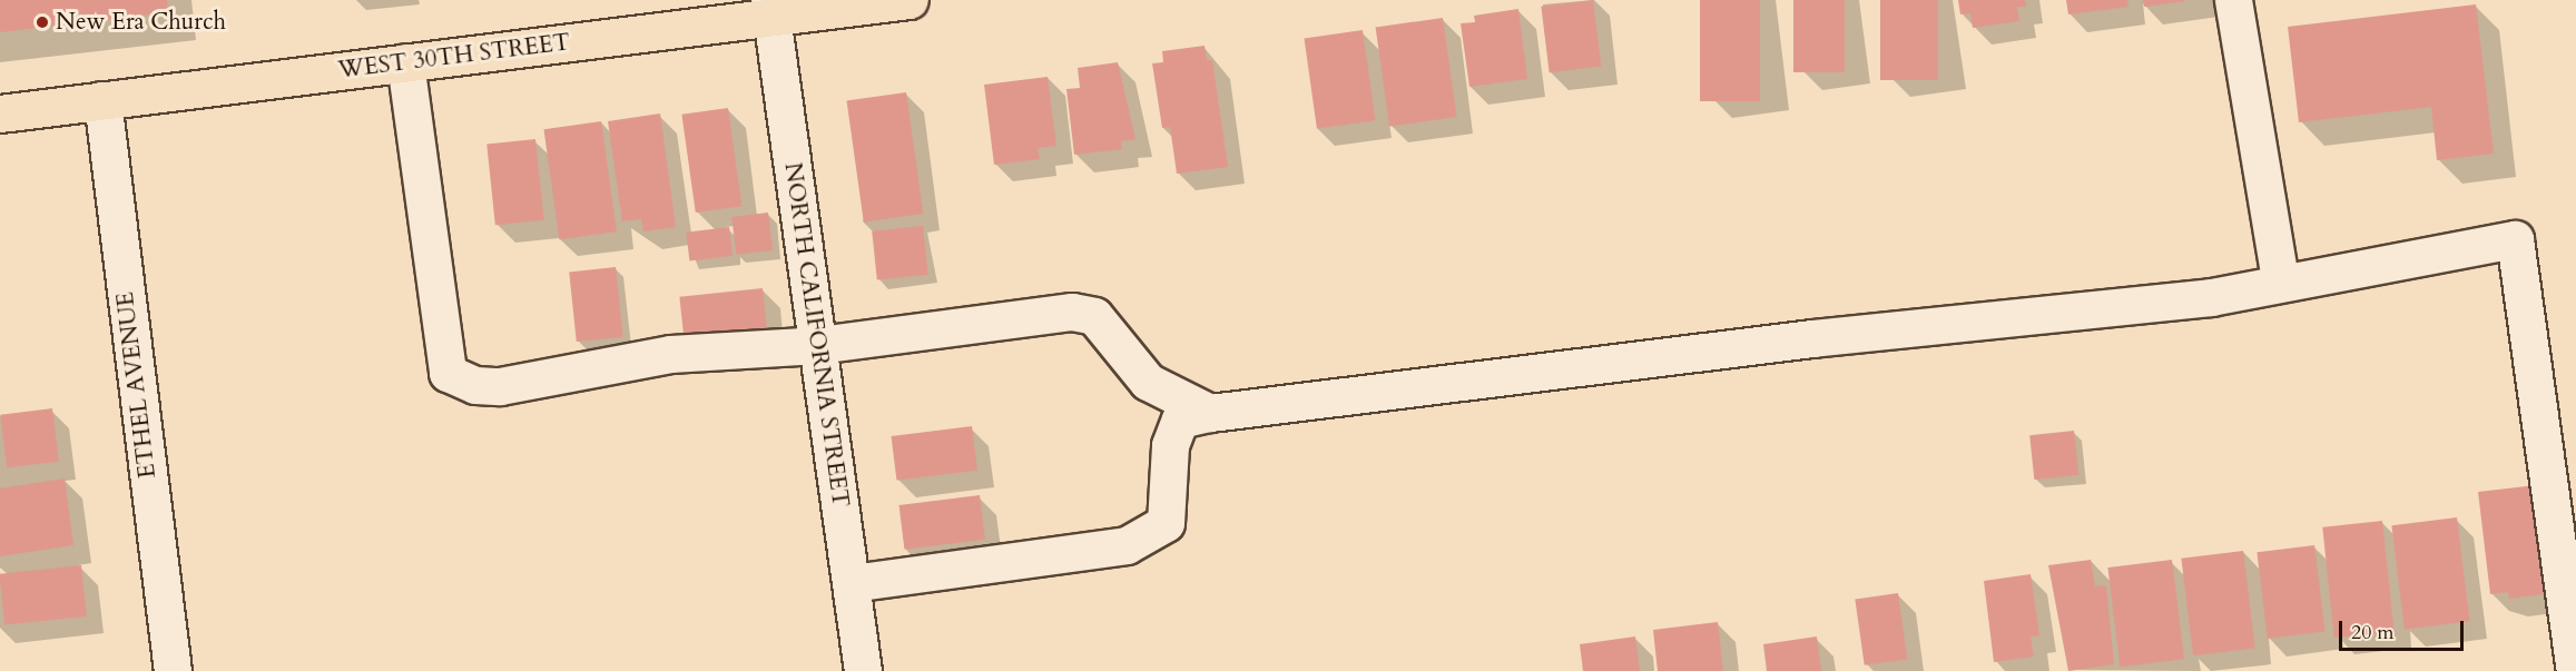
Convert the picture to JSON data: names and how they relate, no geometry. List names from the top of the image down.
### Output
{
  "streets": {
    "main road": ["WEST 30TH STREET"],
    "street": ["NORTH CALIFORNIA STREET", "ETHEL AVENUE"]
  },
  "crossings": [
    ["WEST 30TH STREET", "NORTH CALIFORNIA STREET"],
    ["WEST 30TH STREET", "ETHEL AVENUE"]
  ],
  "places": ["New Era Church"],
  "scale_bar": "20 m"
}
